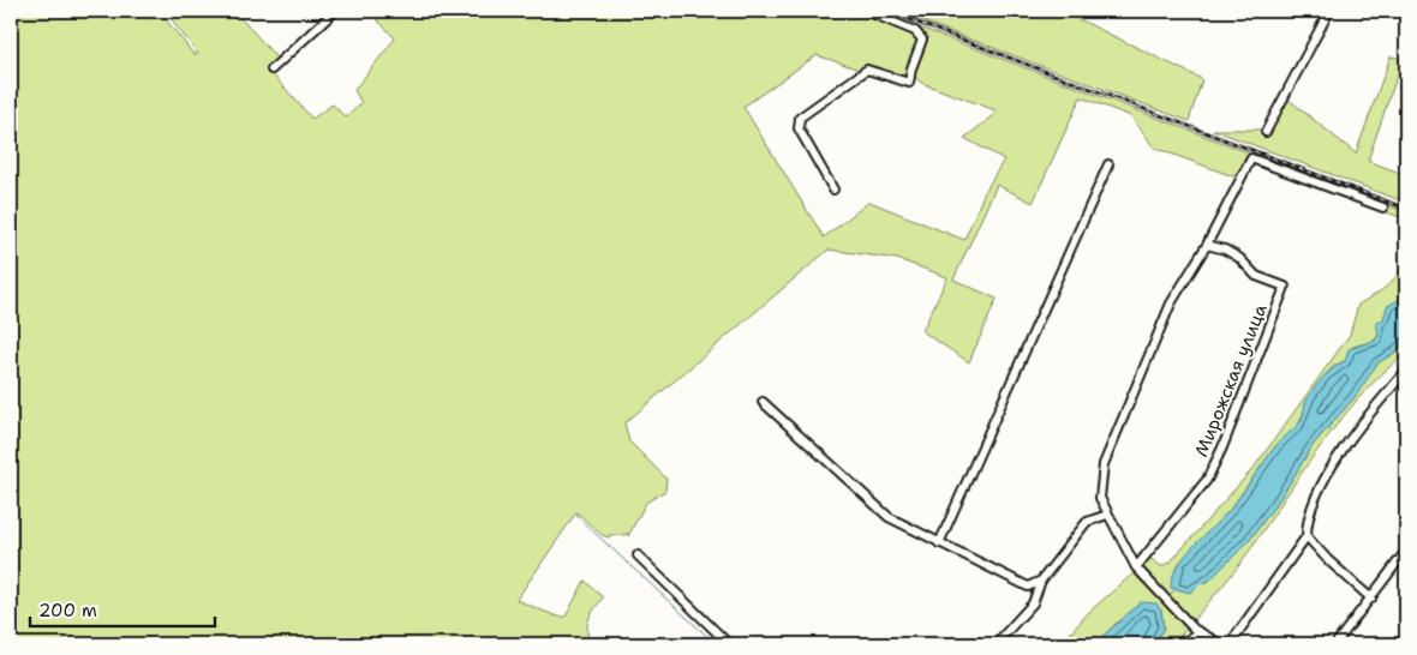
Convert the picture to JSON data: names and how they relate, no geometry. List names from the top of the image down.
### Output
{
  "streets": {
    "street": ["Мирожская улица"]
  },
  "scale_bar": "200 m"
}
